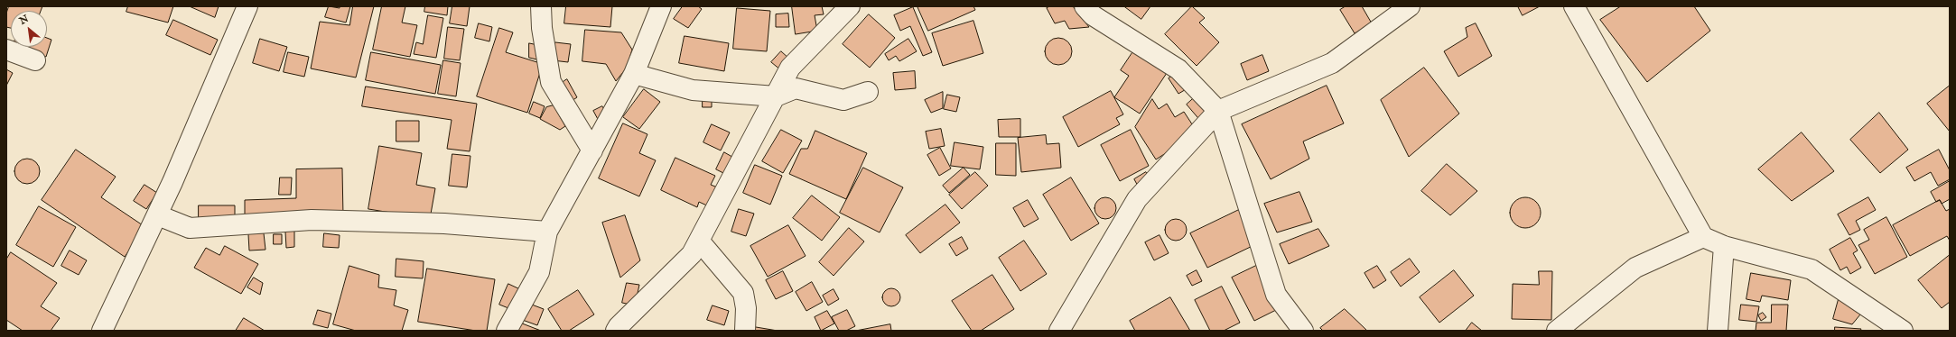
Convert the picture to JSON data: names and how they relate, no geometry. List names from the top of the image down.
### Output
{
  "north": "top left"
}
